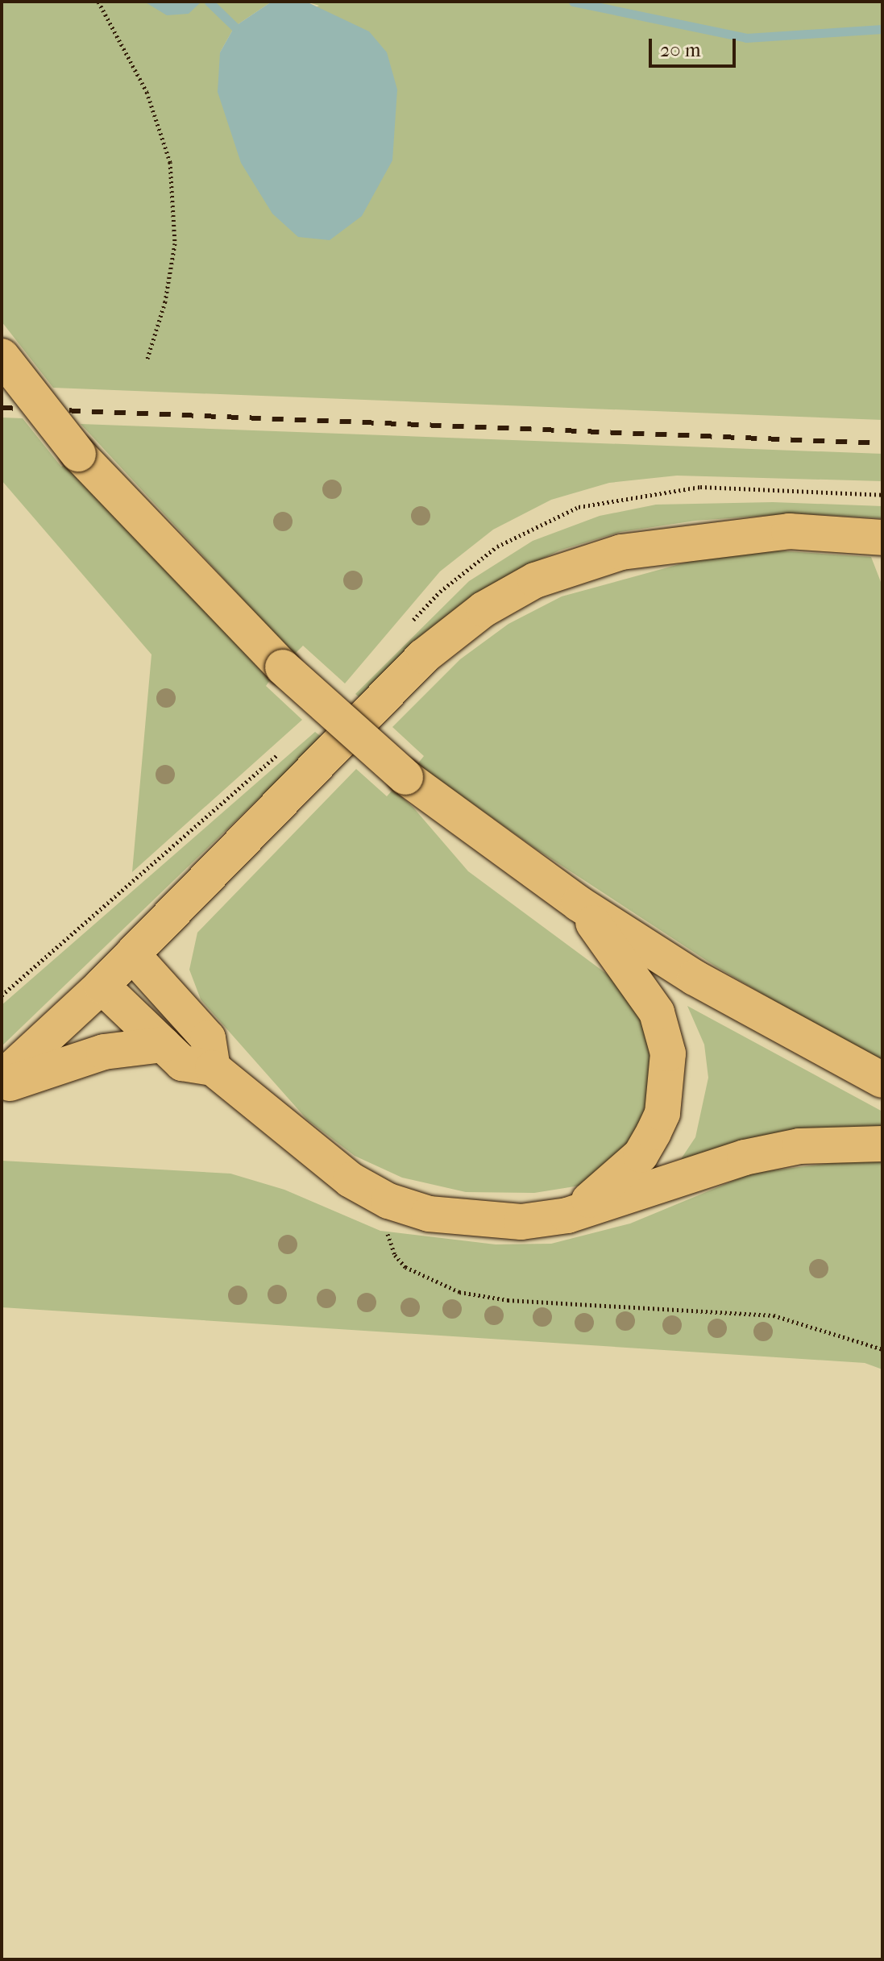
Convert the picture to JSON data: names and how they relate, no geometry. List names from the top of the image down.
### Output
{
  "scale_bar": "20 m"
}
